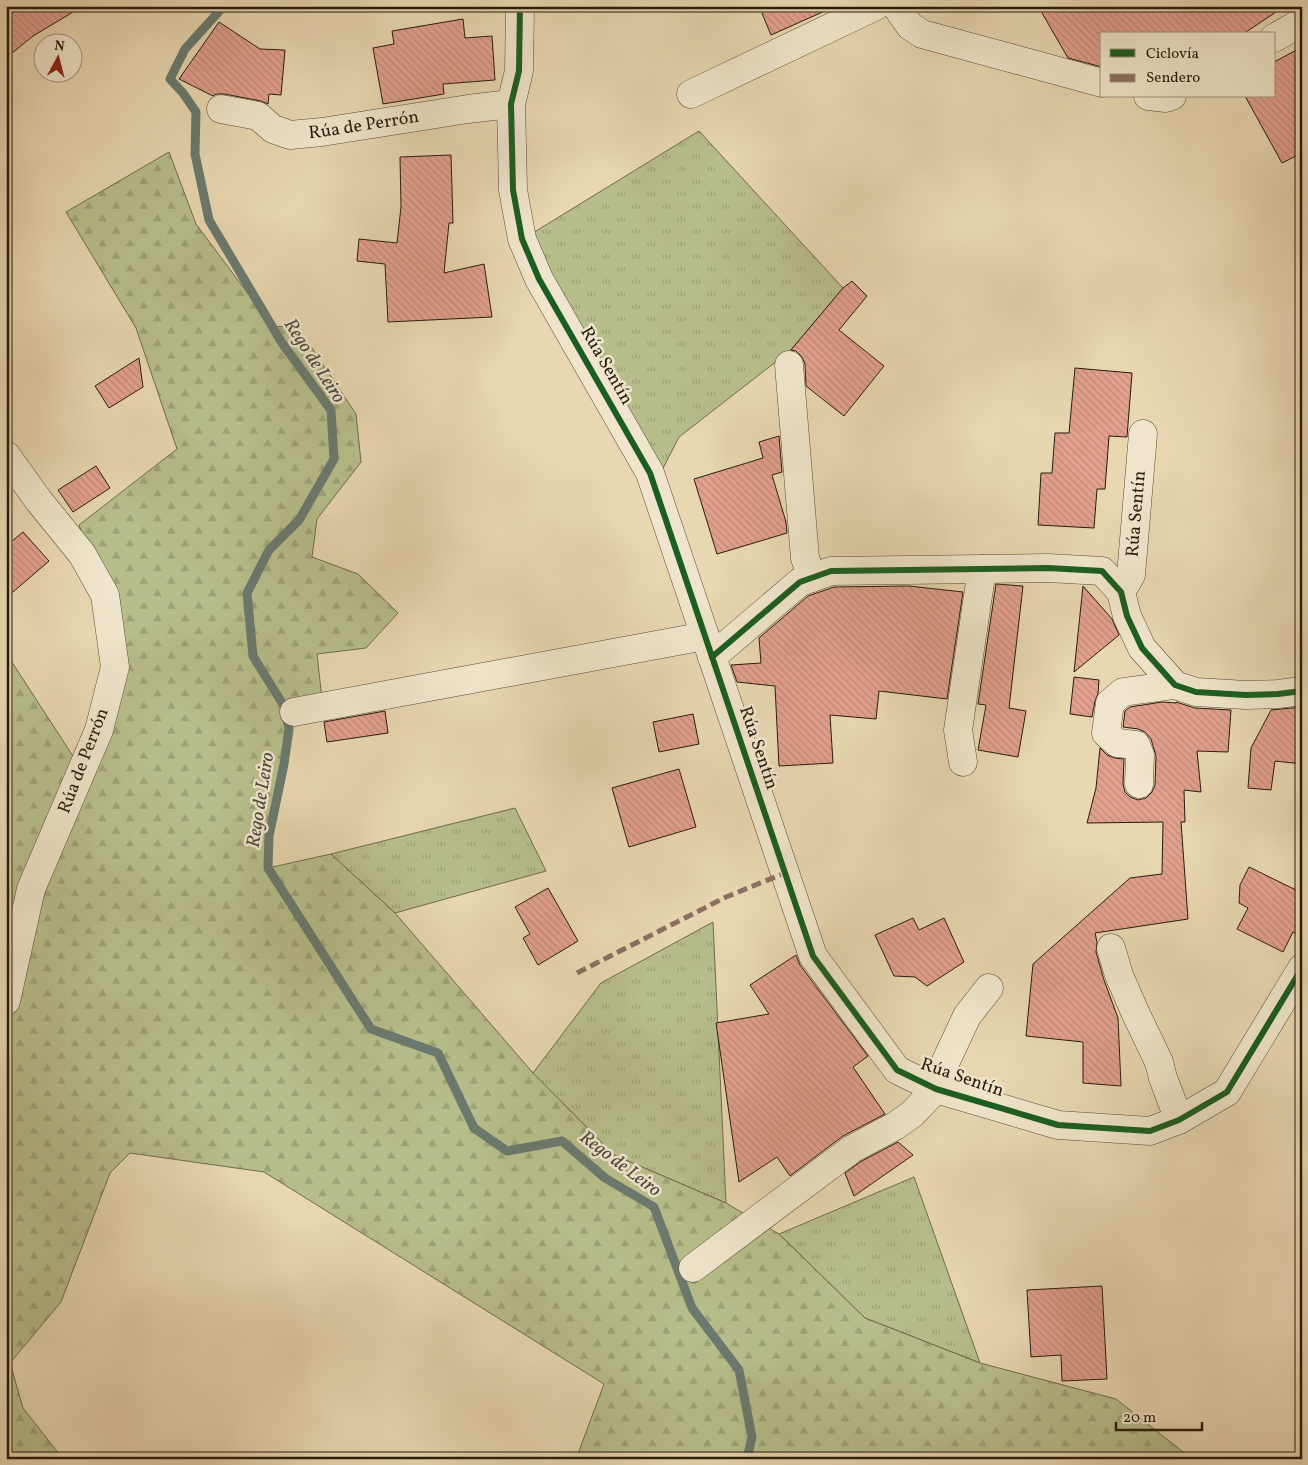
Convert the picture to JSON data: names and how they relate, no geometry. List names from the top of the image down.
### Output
{
  "streets": {
    "street": ["Rúa de Perrón", "Rúa Sentín"]
  },
  "crossings": [
    ["Rúa de Perrón", "Rúa Sentín"]
  ],
  "water": ["Rego de Leiro"],
  "legend": ["Ciclovía", "Sendero"],
  "scale_bar": "20 m",
  "north": "top"
}
